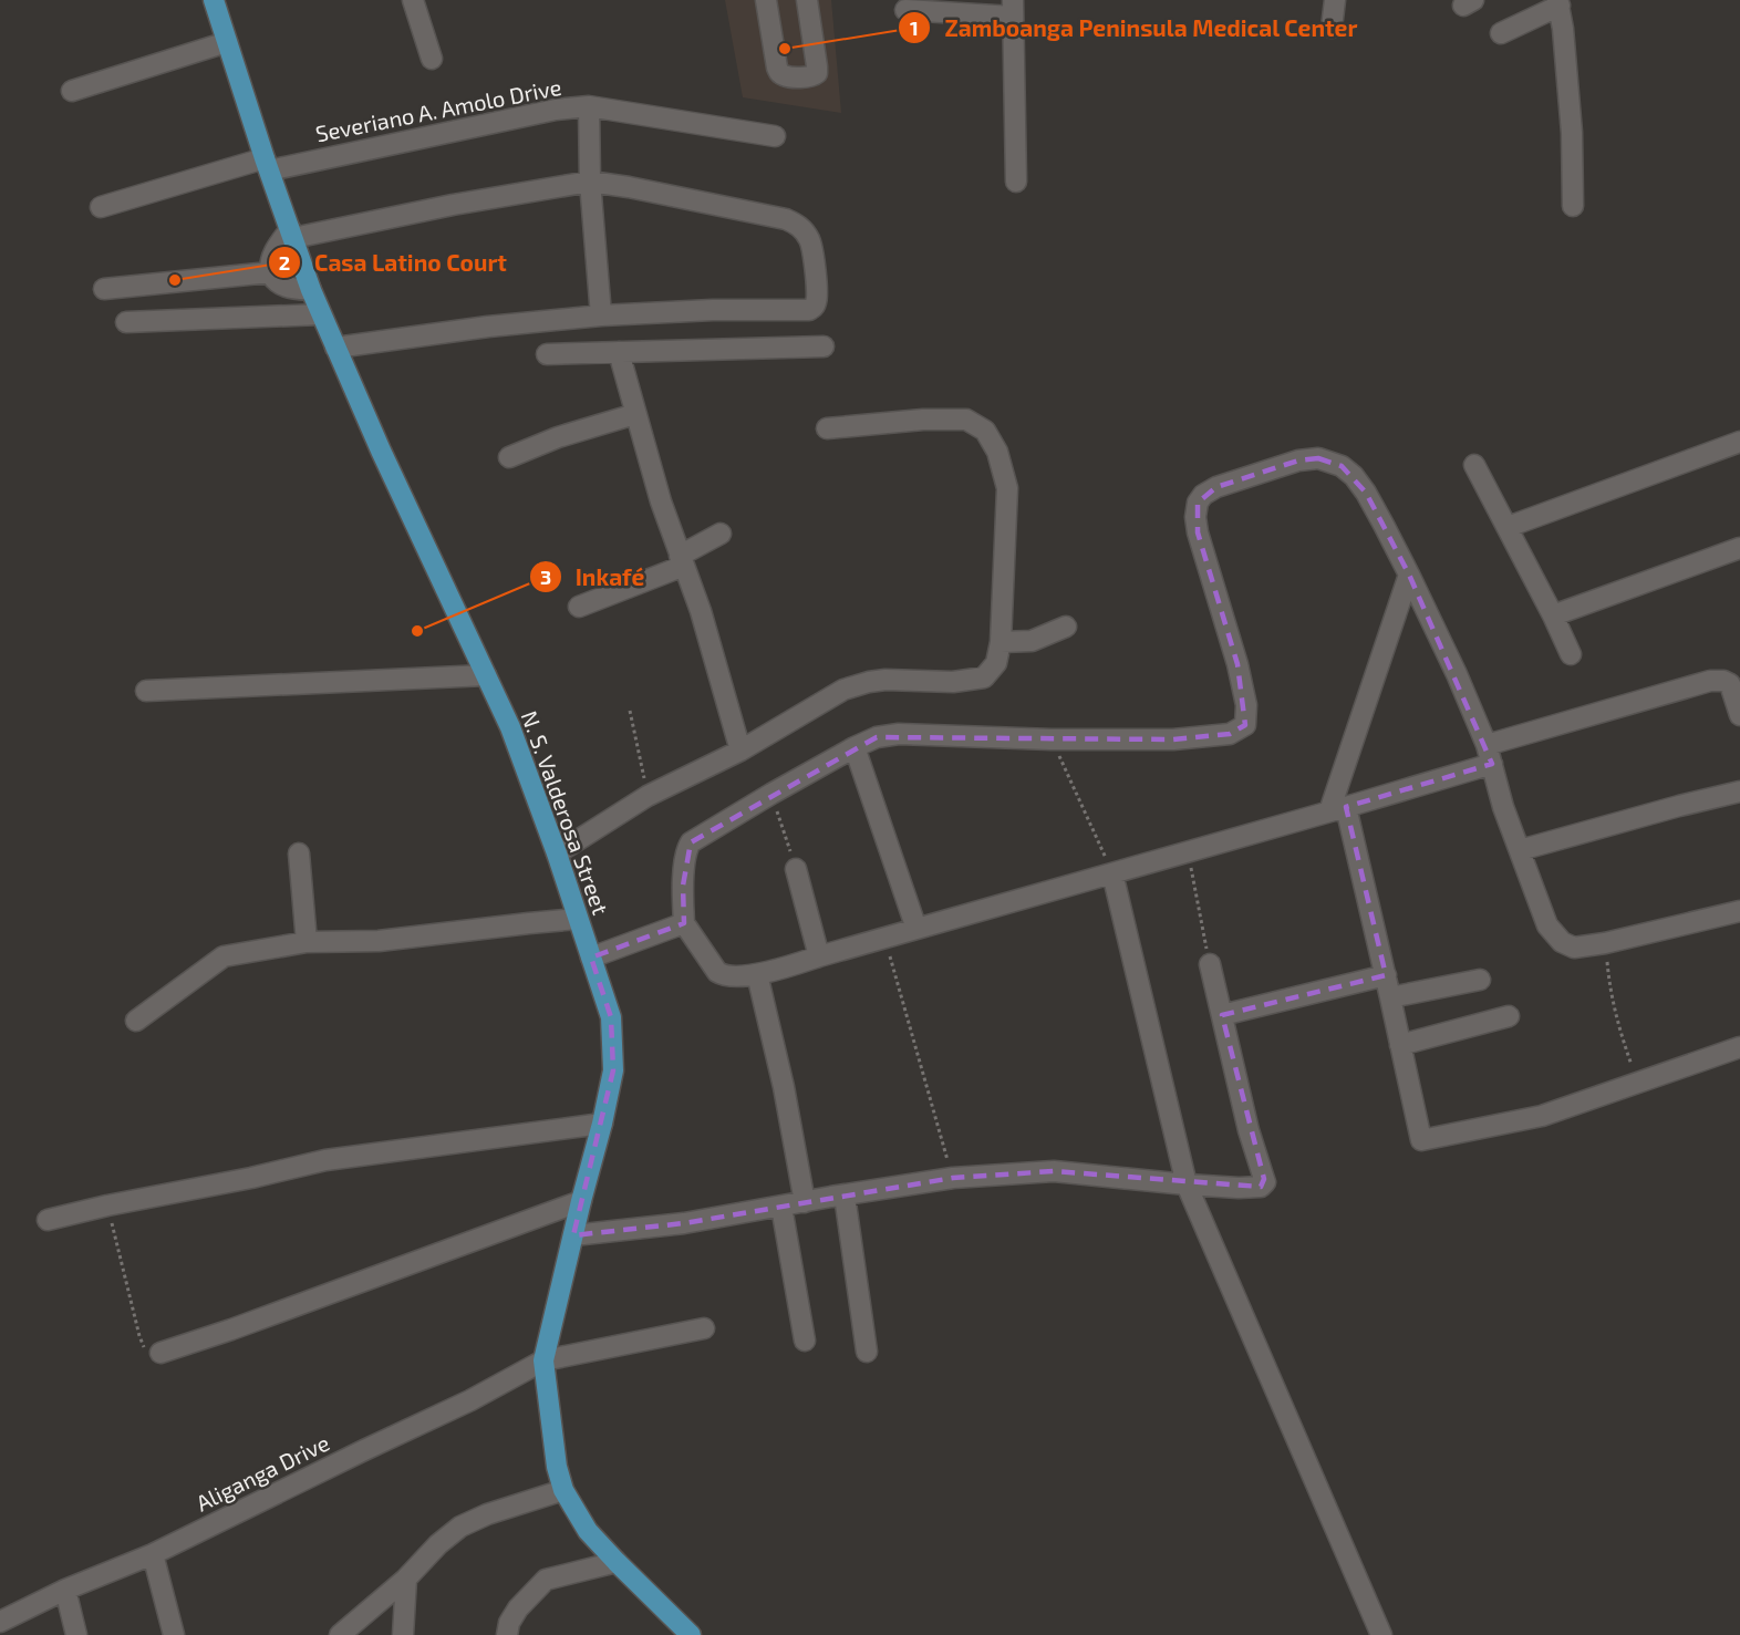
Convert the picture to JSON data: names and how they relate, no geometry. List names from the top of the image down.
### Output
{
  "streets": {
    "main road": ["N. S. Valderosa Street"],
    "street": ["Severiano A. Amolo Drive", "Aliganga Drive"]
  },
  "crossings": [
    ["Severiano A. Amolo Drive", "N. S. Valderosa Street"],
    ["N. S. Valderosa Street", "Aliganga Drive"]
  ],
  "places": ["Zamboanga Peninsula Medical Center", "Casa Latino Court", "Inkafé"]
}
